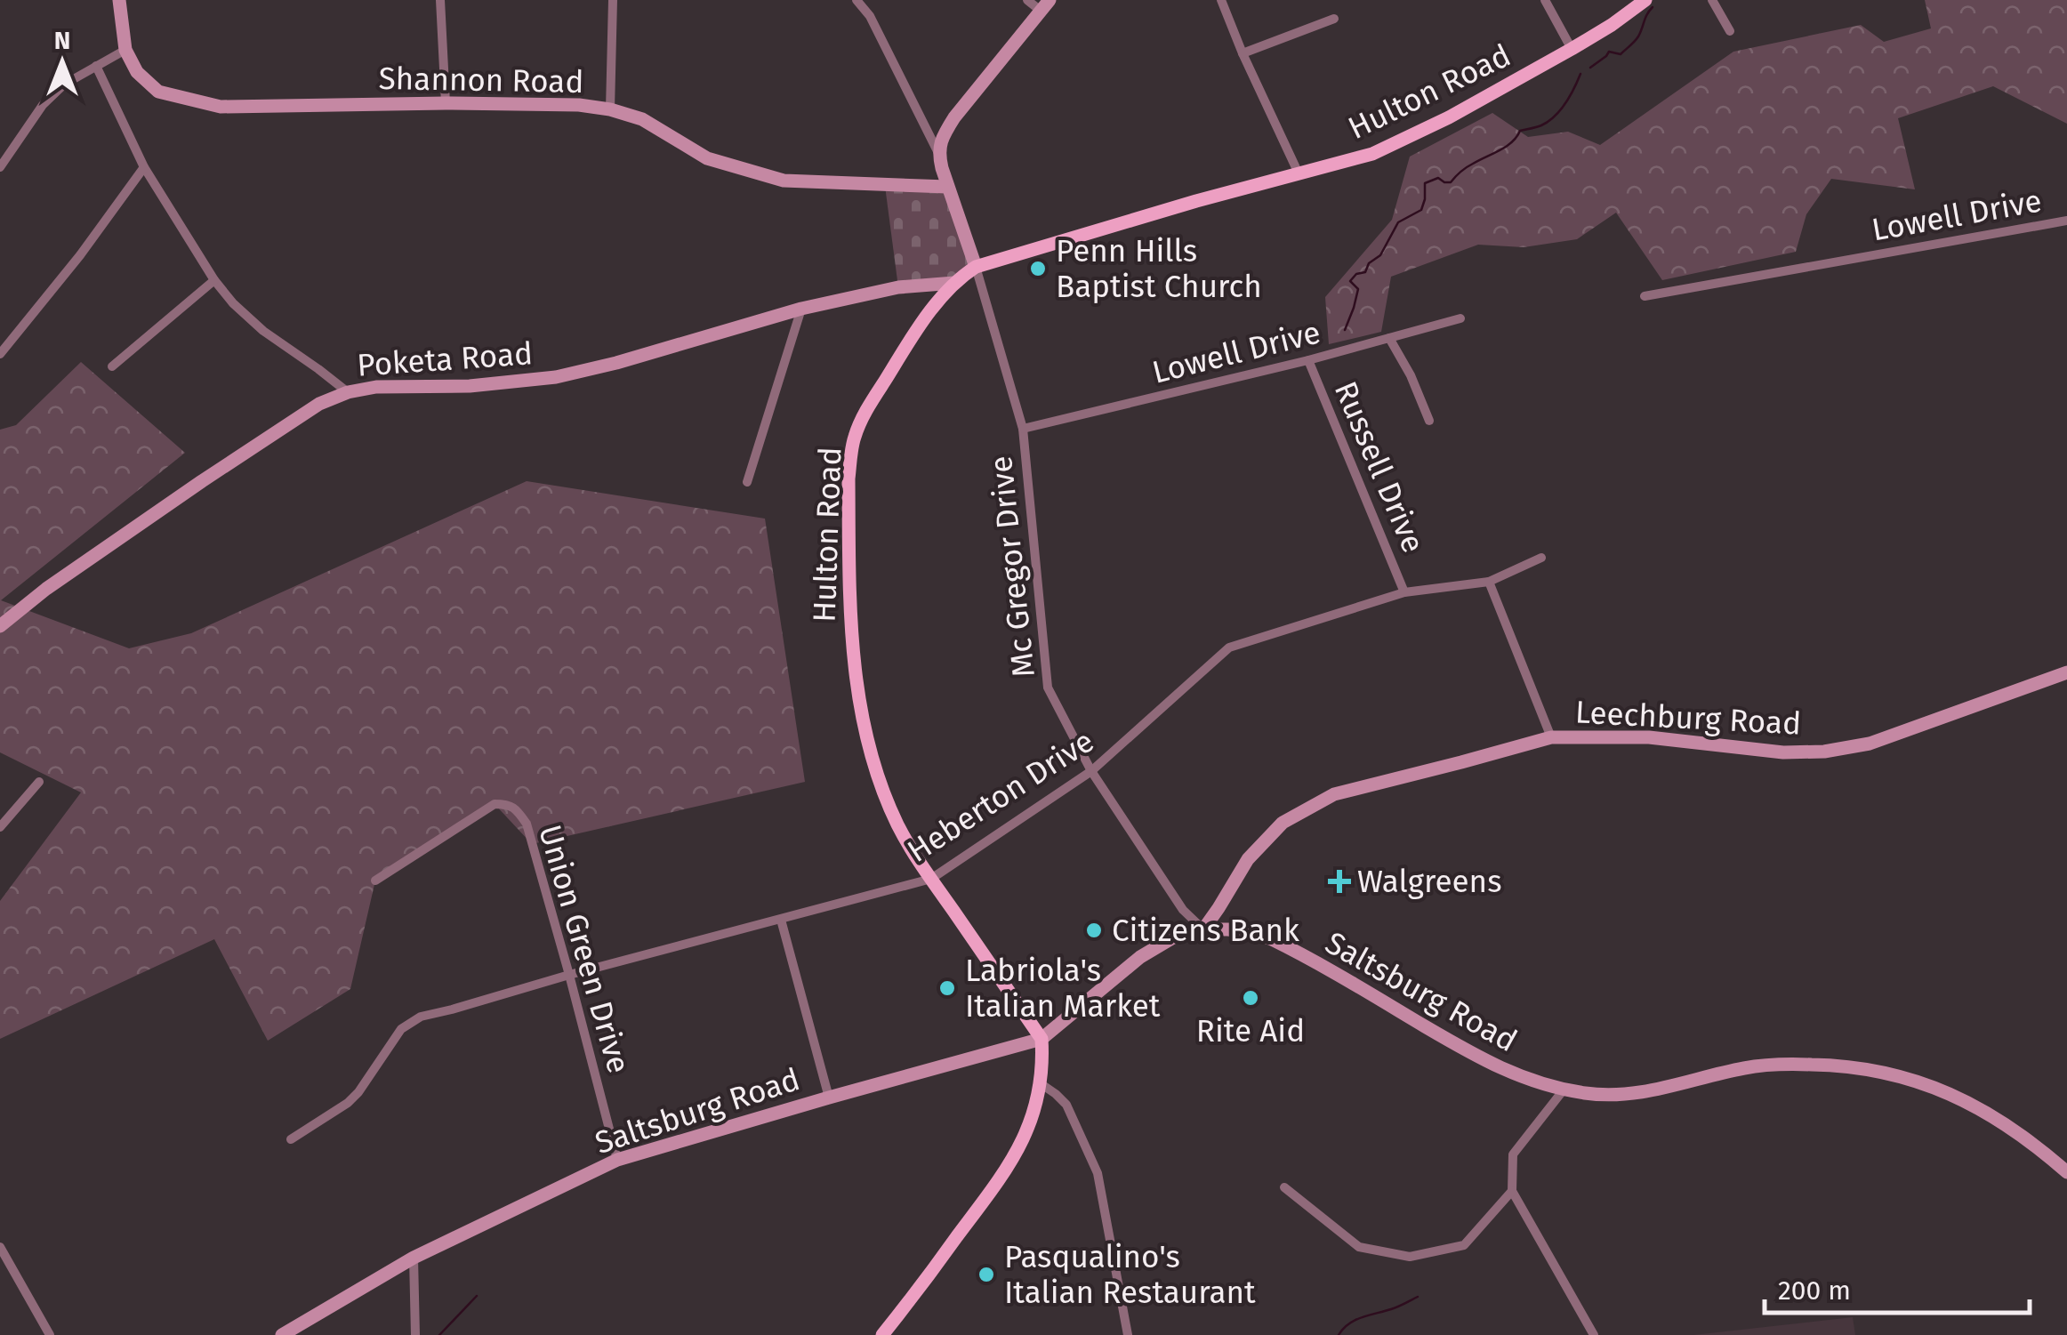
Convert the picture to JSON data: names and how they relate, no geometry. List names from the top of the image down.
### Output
{
  "streets": {
    "main road": ["Hulton Road"],
    "street": [
      "Shannon Road",
      "Lowell Drive",
      "Poketa Road",
      "Russell Drive",
      "Mc Gregor Drive",
      "Leechburg Road",
      "Heberton Drive",
      "Union Green Drive",
      "Saltsburg Road"
    ]
  },
  "crossings": [
    ["Hulton Road", "Poketa Road"],
    ["Hulton Road", "Mc Gregor Drive"],
    ["Hulton Road", "Heberton Drive"],
    ["Hulton Road", "Saltsburg Road"],
    ["Lowell Drive", "Russell Drive"],
    ["Lowell Drive", "Mc Gregor Drive"],
    ["Russell Drive", "Heberton Drive"],
    ["Mc Gregor Drive", "Leechburg Road"],
    ["Mc Gregor Drive", "Heberton Drive"],
    ["Mc Gregor Drive", "Saltsburg Road"],
    ["Leechburg Road", "Saltsburg Road"],
    ["Heberton Drive", "Union Green Drive"],
    ["Union Green Drive", "Saltsburg Road"]
  ],
  "places": {
    "other": [
      "Penn Hills Baptist Church",
      "Citizens Bank",
      "Labriola's Italian Market",
      "Rite Aid",
      "Pasqualino's Italian Restaurant"
    ],
    "health": ["Walgreens"]
  },
  "scale_bar": "200 m",
  "north": "top"
}
